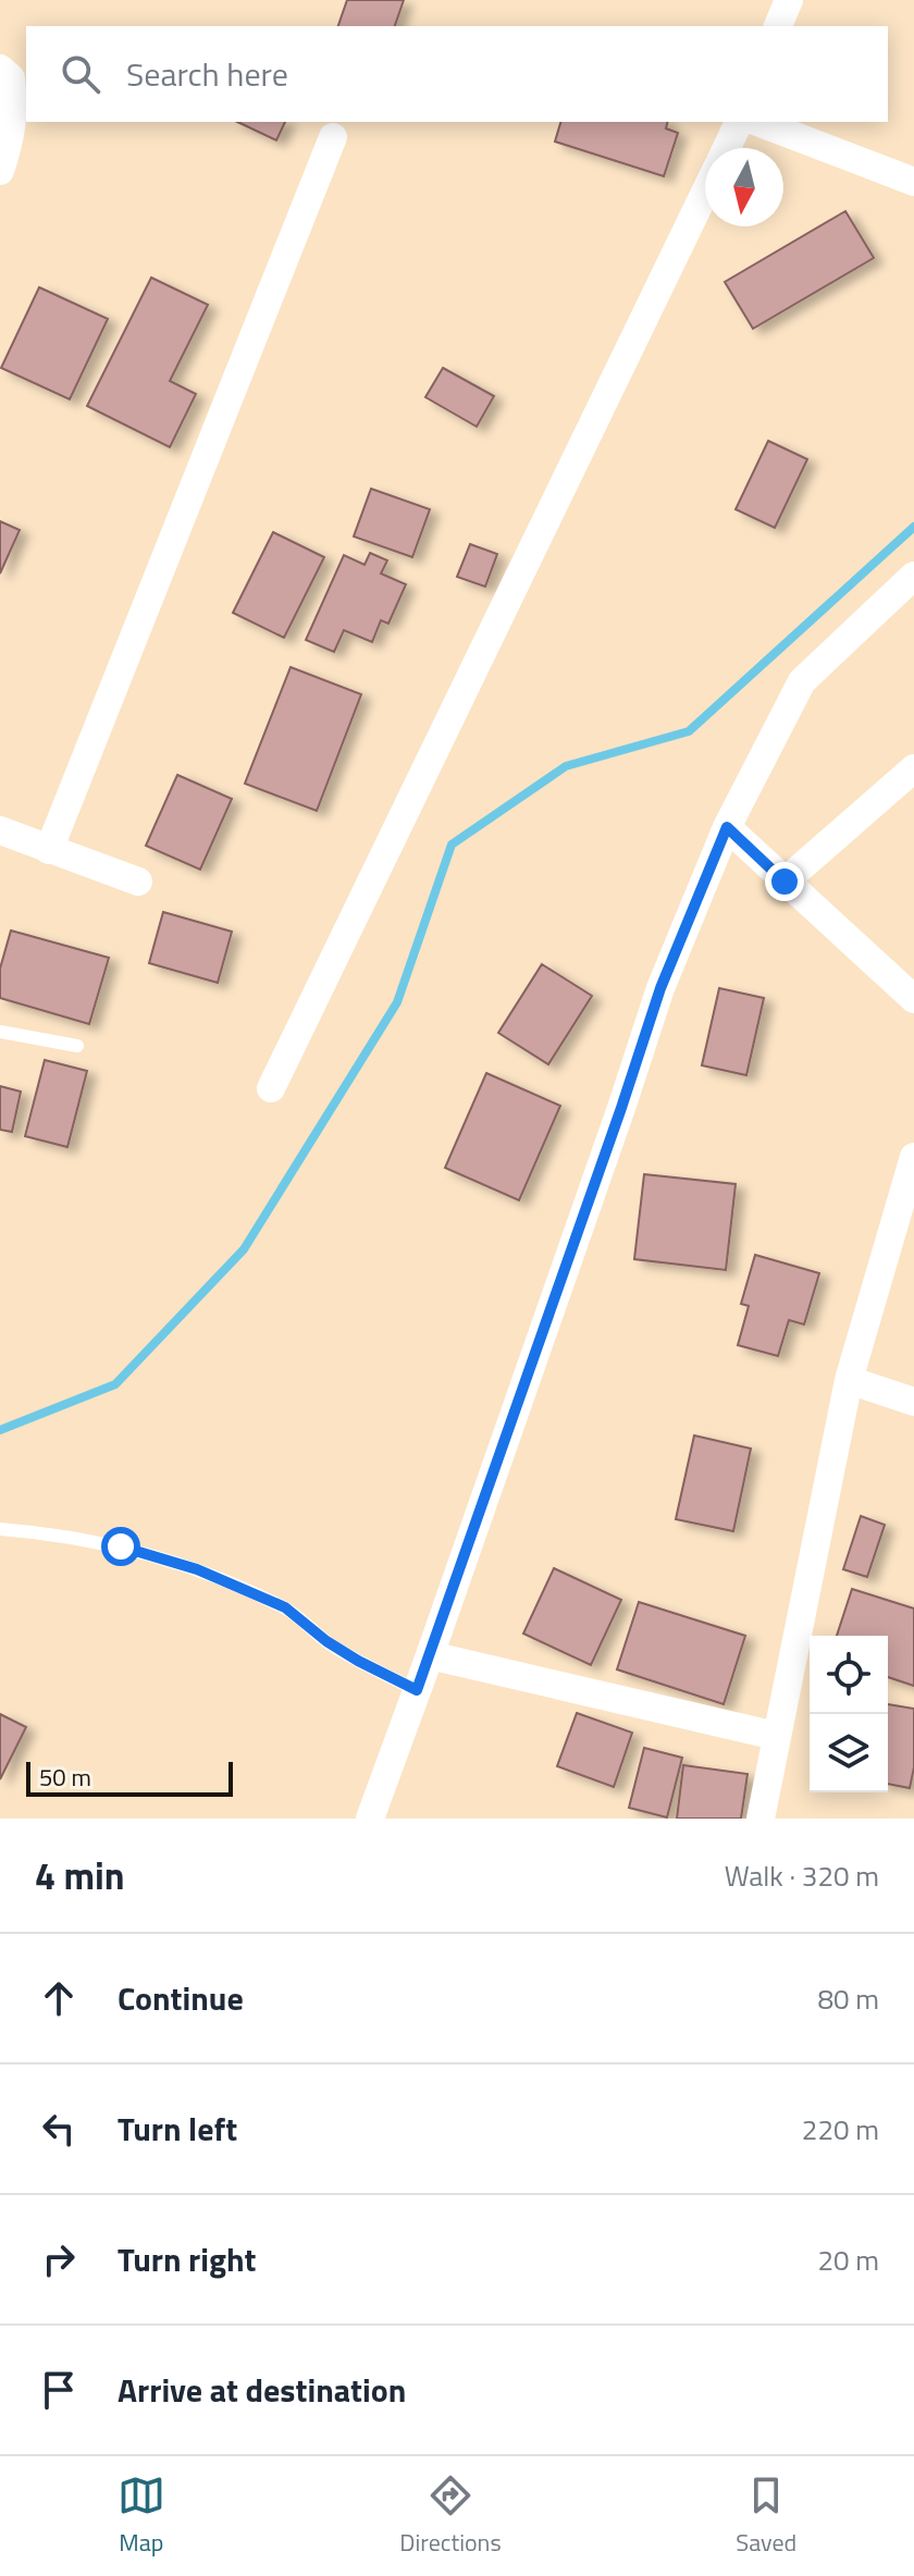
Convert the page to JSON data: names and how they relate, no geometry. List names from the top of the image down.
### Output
{
  "scale_bar": "50 m",
  "north": "bottom",
  "page": {
    "search": "Search here",
    "scale": "50 m",
    "heading": ["4 min", "Walk · 320 m"],
    "list": [
      ["Continue", "80 m"],
      ["Turn left", "220 m"],
      ["Turn right", "20 m"],
      "Arrive at destination"
    ],
    "nav": ["Map", "Directions", "Saved"]
  }
}
